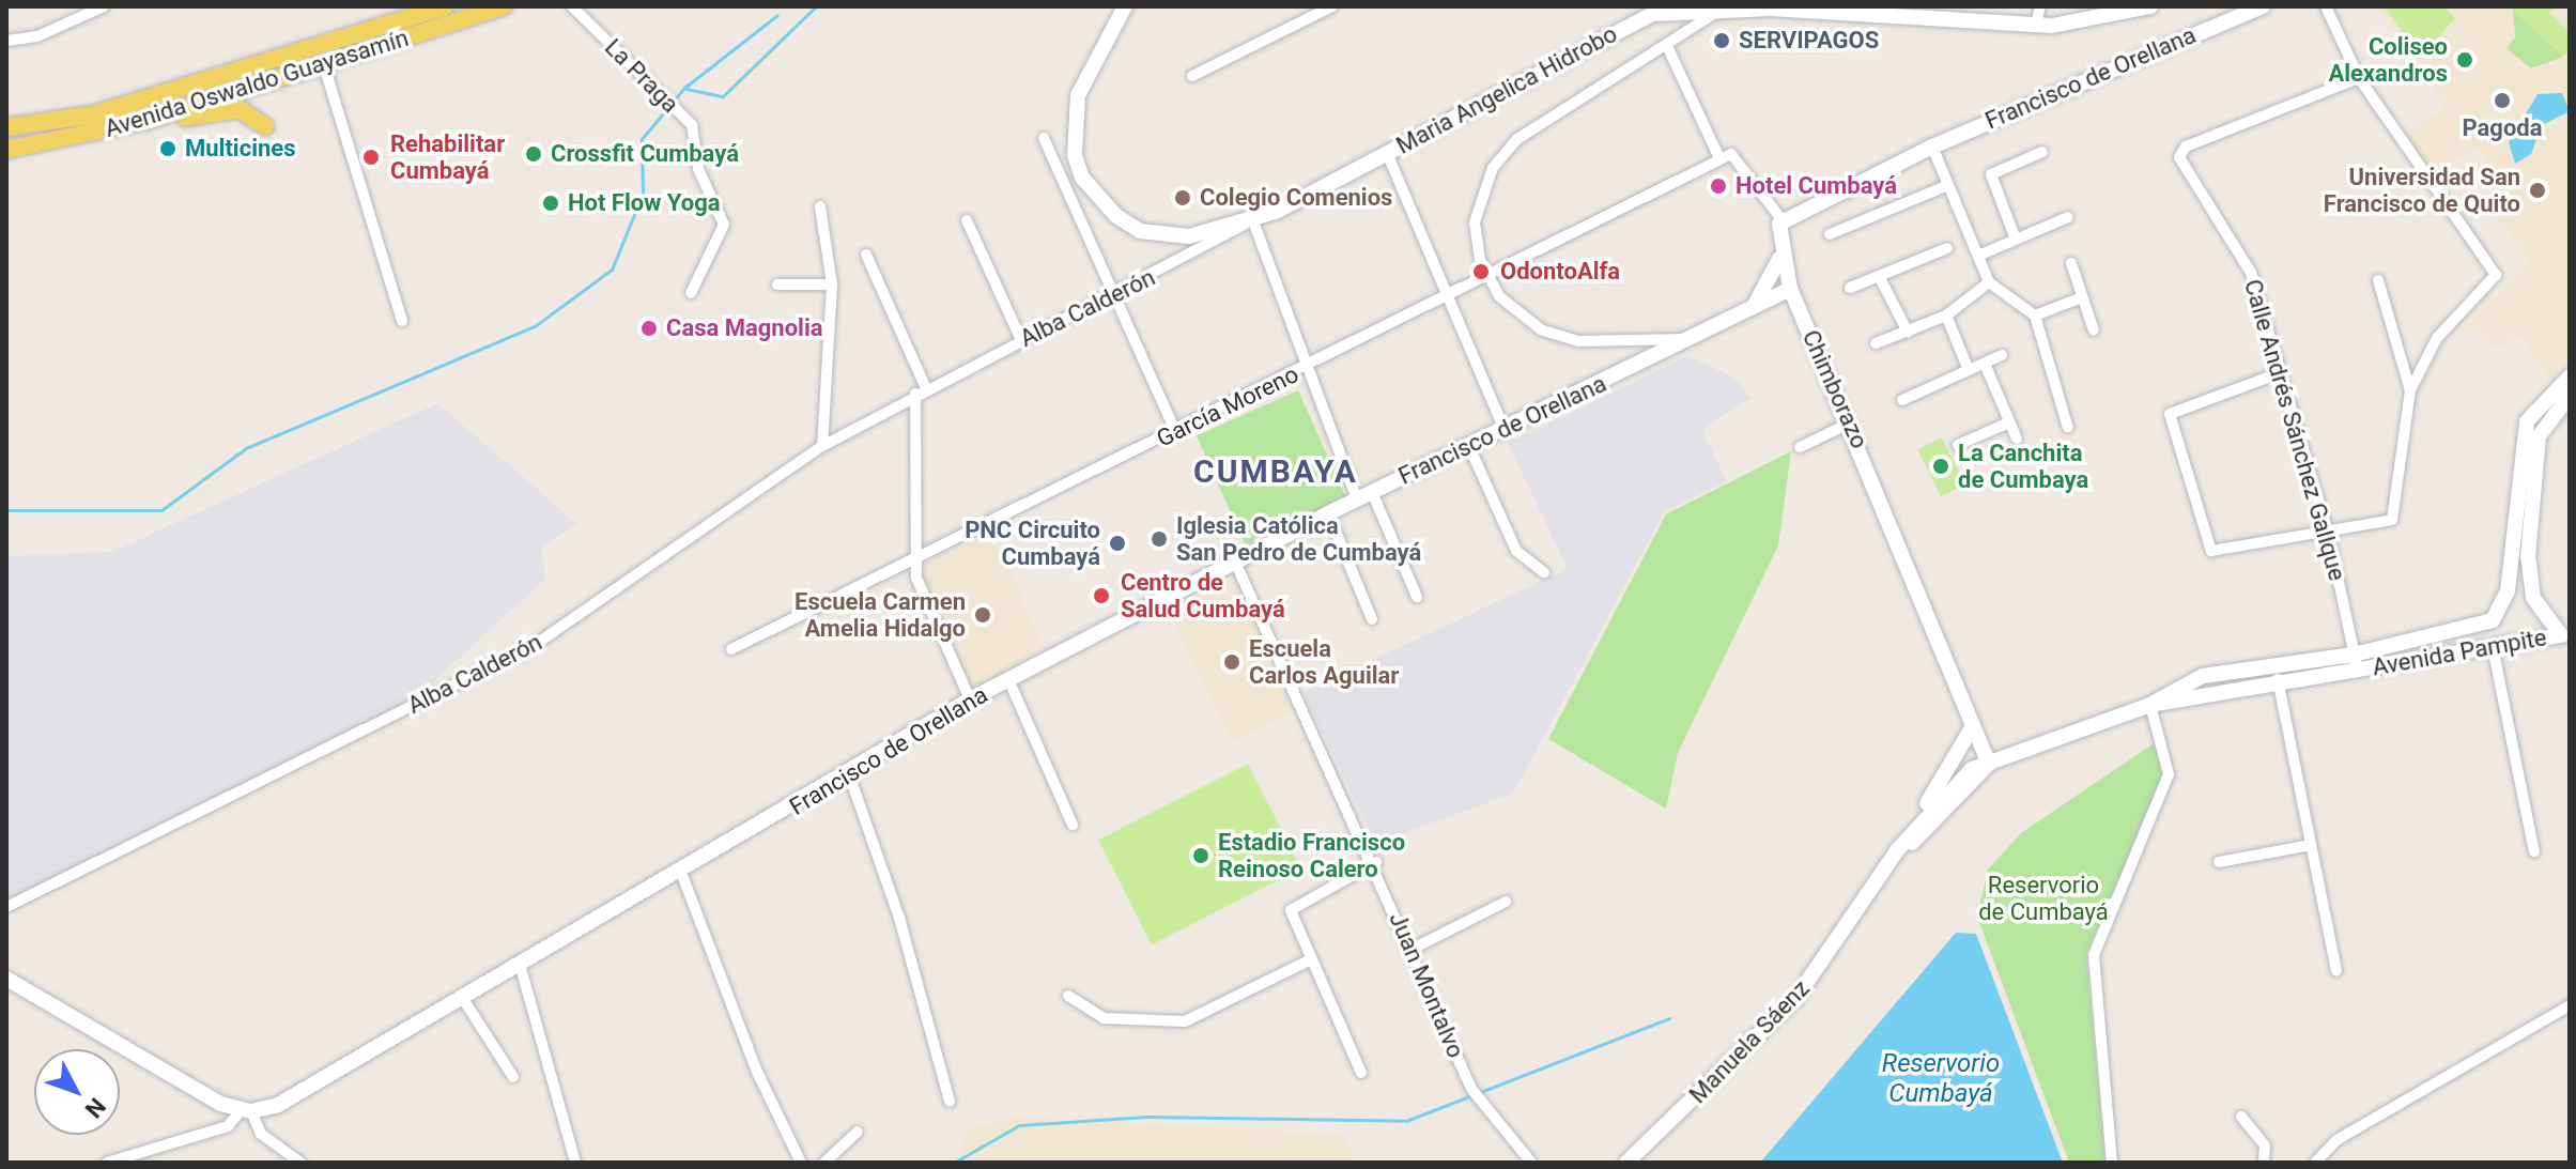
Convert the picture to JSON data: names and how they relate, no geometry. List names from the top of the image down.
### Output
{
  "streets": {
    "main road": ["Avenida Oswaldo Guayasamín"],
    "street": [
      "La Praga",
      "Francisco de Orellana",
      "Maria Angelica Hidrobo",
      "Alba Calderón",
      "Chimborazo",
      "García Moreno",
      "Calle Andrés Sánchez Gallque",
      "Avenida Pampite",
      "Juan Montalvo",
      "Manuela Sáenz"
    ]
  },
  "crossings": [
    ["Francisco de Orellana", "Chimborazo"],
    ["Francisco de Orellana", "Juan Montalvo"],
    ["Maria Angelica Hidrobo", "Alba Calderón"],
    ["Chimborazo", "Avenida Pampite"],
    ["Chimborazo", "Manuela Sáenz"],
    ["Calle Andrés Sánchez Gallque", "Avenida Pampite"],
    ["Avenida Pampite", "Manuela Sáenz"]
  ],
  "districts": ["CUMBAYA"],
  "water": ["Reservorio Cumbayá"],
  "parks": ["Reservorio de Cumbayá"],
  "places": [
    "SERVIPAGOS",
    "Coliseo Alexandros",
    "Pagoda",
    "Multicines",
    "Crossfit Cumbayá",
    "Rehabilitar Cumbayá",
    "Hotel Cumbayá",
    "Universidad San Francisco de Quito",
    "Colegio Comenios",
    "Hot Flow Yoga",
    "OdontoAlfa",
    "Casa Magnolia",
    "La Canchita de Cumbaya",
    "Iglesia Católica San Pedro de Cumbayá",
    "PNC Circuito Cumbayá",
    "Centro de Salud Cumbayá",
    "Escuela Carmen Amelia Hidalgo",
    "Escuela Carlos Aguilar",
    "Estadio Francisco Reinoso Calero"
  ],
  "north": "bottom right"
}
